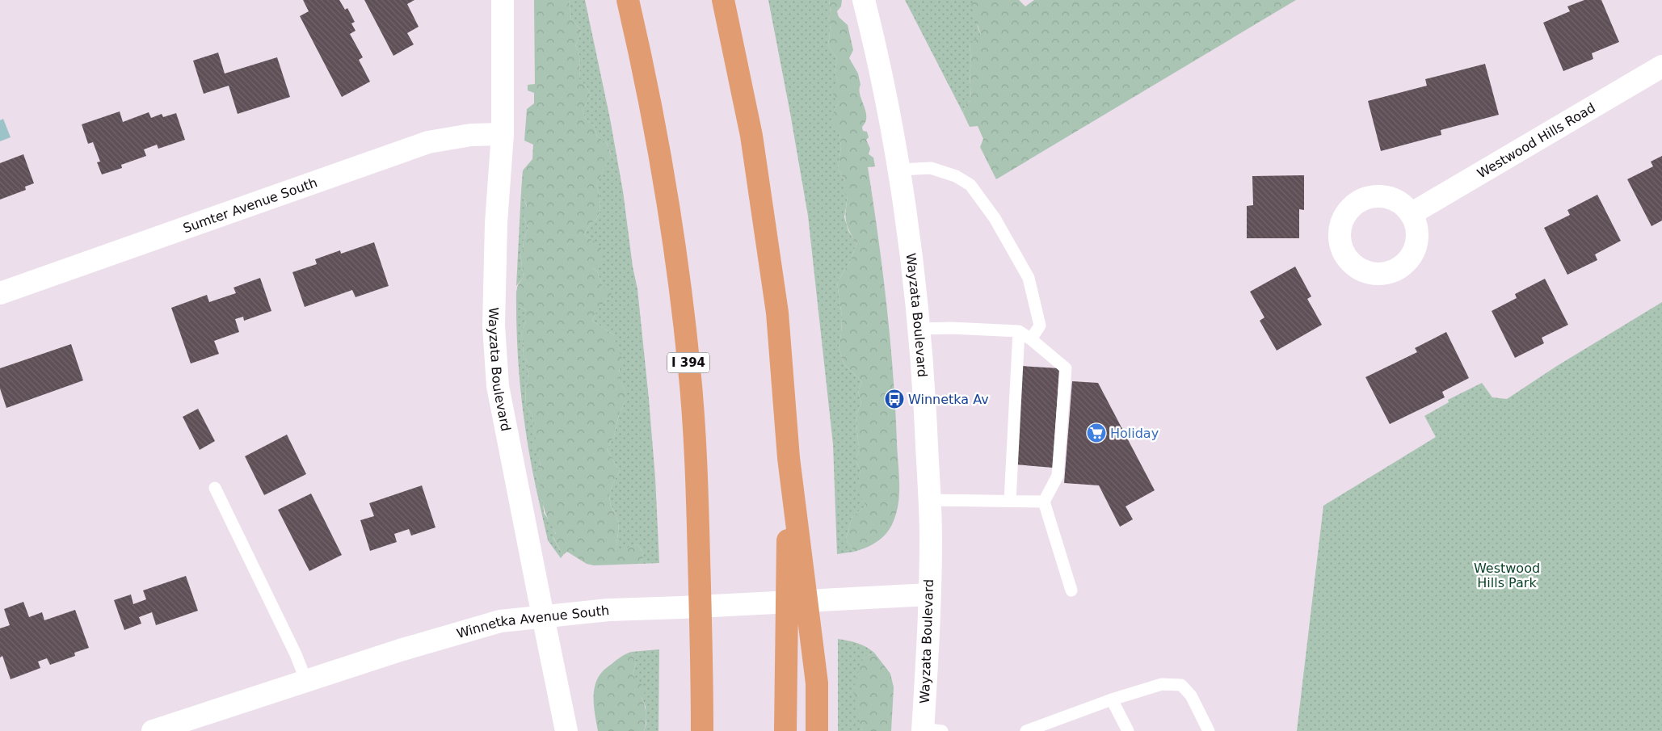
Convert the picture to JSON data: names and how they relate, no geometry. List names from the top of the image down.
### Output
{
  "streets": {
    "highway": ["I 394"],
    "street": [
      "Westwood Hills Road",
      "Sumter Avenue South",
      "Wayzata Boulevard",
      "Winnetka Avenue South"
    ]
  },
  "crossings": [
    ["Sumter Avenue South", "Wayzata Boulevard"],
    ["Wayzata Boulevard", "Winnetka Avenue South"]
  ],
  "parks": ["Westwood Hills Park"],
  "places": {
    "bus stop": ["Winnetka Av"],
    "supermarket": ["Holiday"]
  }
}
